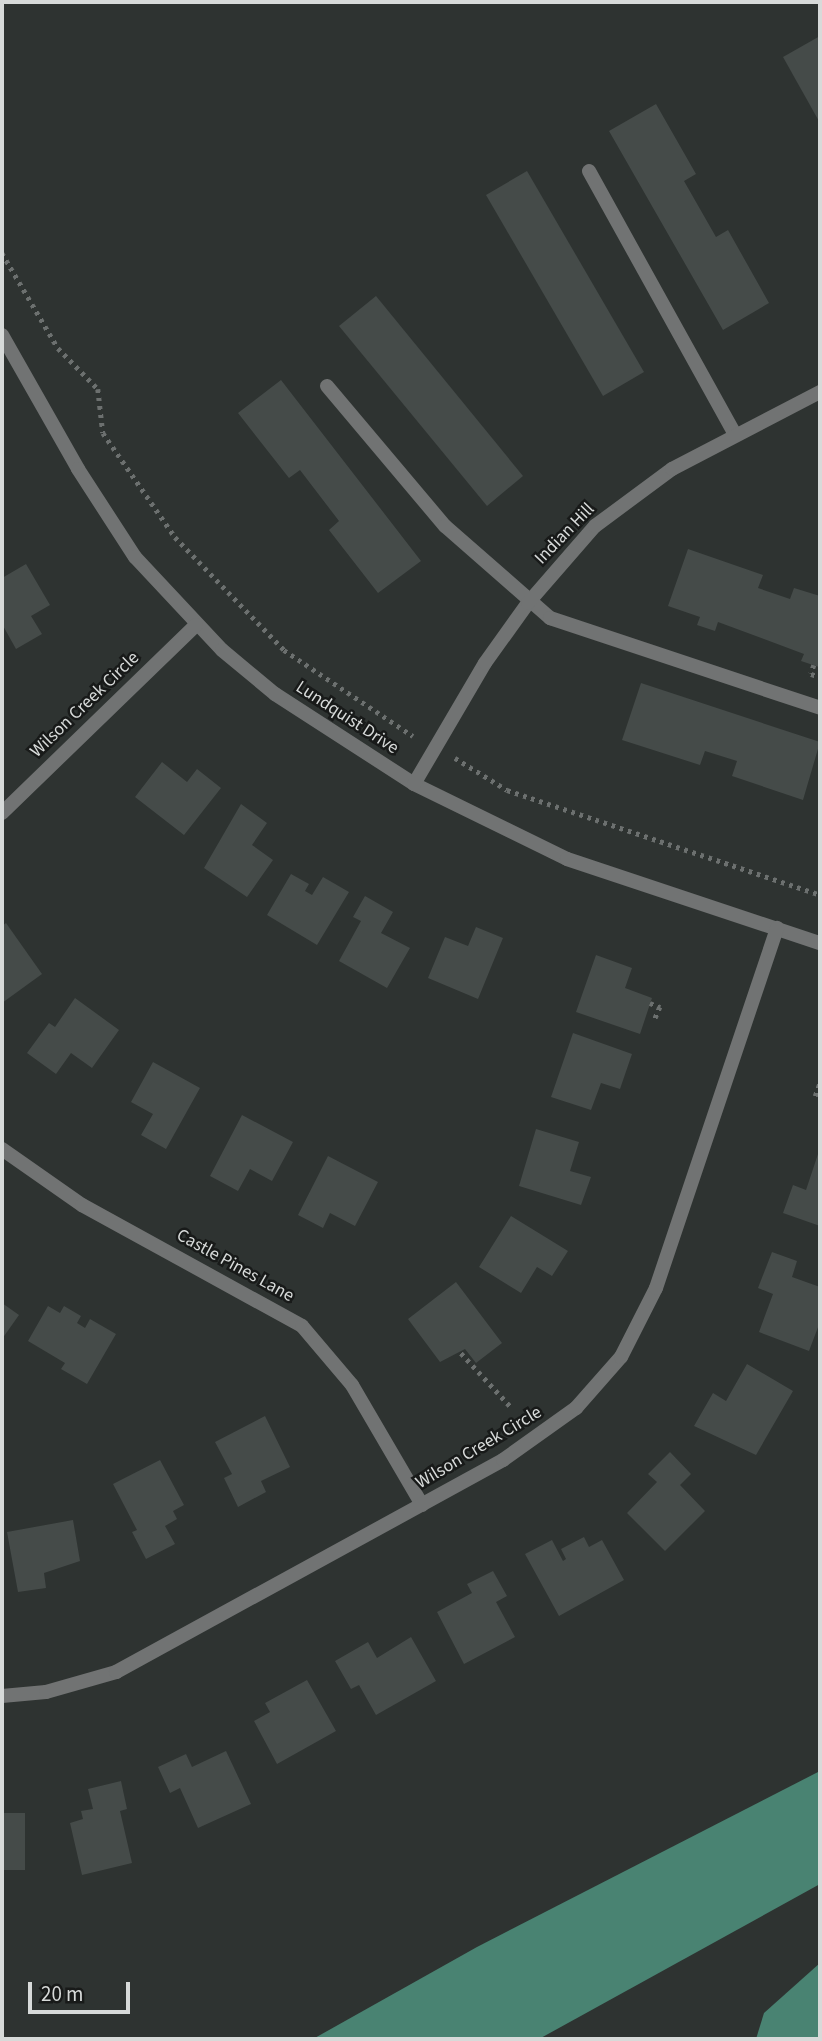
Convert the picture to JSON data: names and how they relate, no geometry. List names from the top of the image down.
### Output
{
  "streets": {
    "street": [
      "Indian Hill",
      "Wilson Creek Circle",
      "Lundquist Drive",
      "Castle Pines Lane"
    ]
  },
  "crossings": [
    ["Indian Hill", "Lundquist Drive"],
    ["Wilson Creek Circle", "Lundquist Drive"],
    ["Wilson Creek Circle", "Castle Pines Lane"]
  ],
  "scale_bar": "20 m"
}
